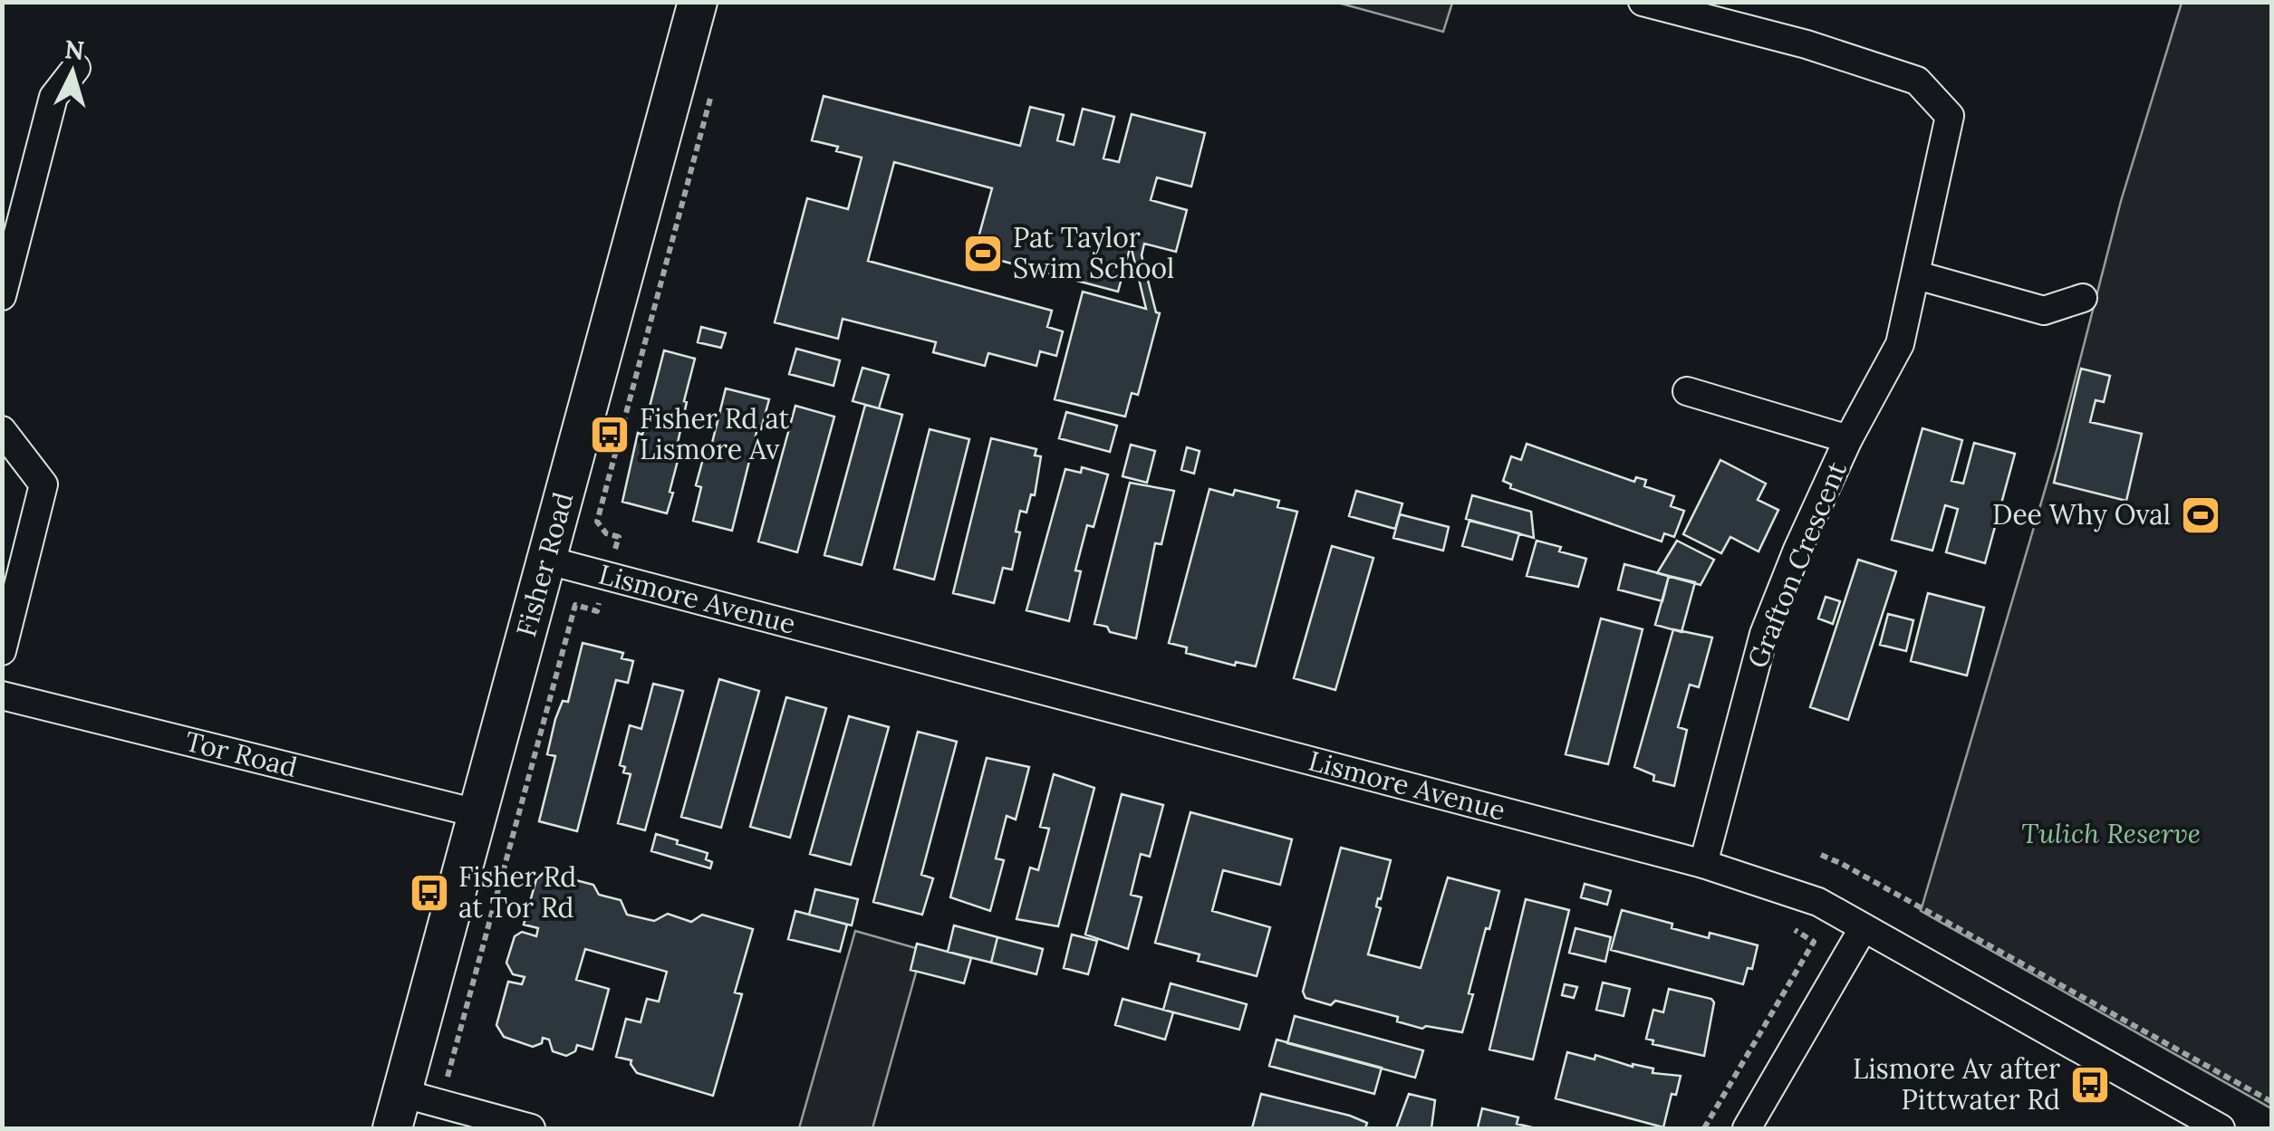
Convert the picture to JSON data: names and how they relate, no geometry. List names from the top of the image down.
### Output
{
  "streets": {
    "main road": ["Fisher Road"],
    "street": ["Grafton Crescent", "Lismore Avenue", "Tor Road"]
  },
  "crossings": [
    ["Grafton Crescent", "Lismore Avenue"],
    ["Fisher Road", "Lismore Avenue"],
    ["Fisher Road", "Tor Road"]
  ],
  "parks": ["Tulich Reserve"],
  "places": {
    "sports": ["Pat Taylor Swim School", "Dee Why Oval"],
    "bus stop": ["Fisher Rd at Lismore Av", "Fisher Rd at Tor Rd", "Lismore Av after Pittwater Rd"]
  },
  "north": "top"
}
